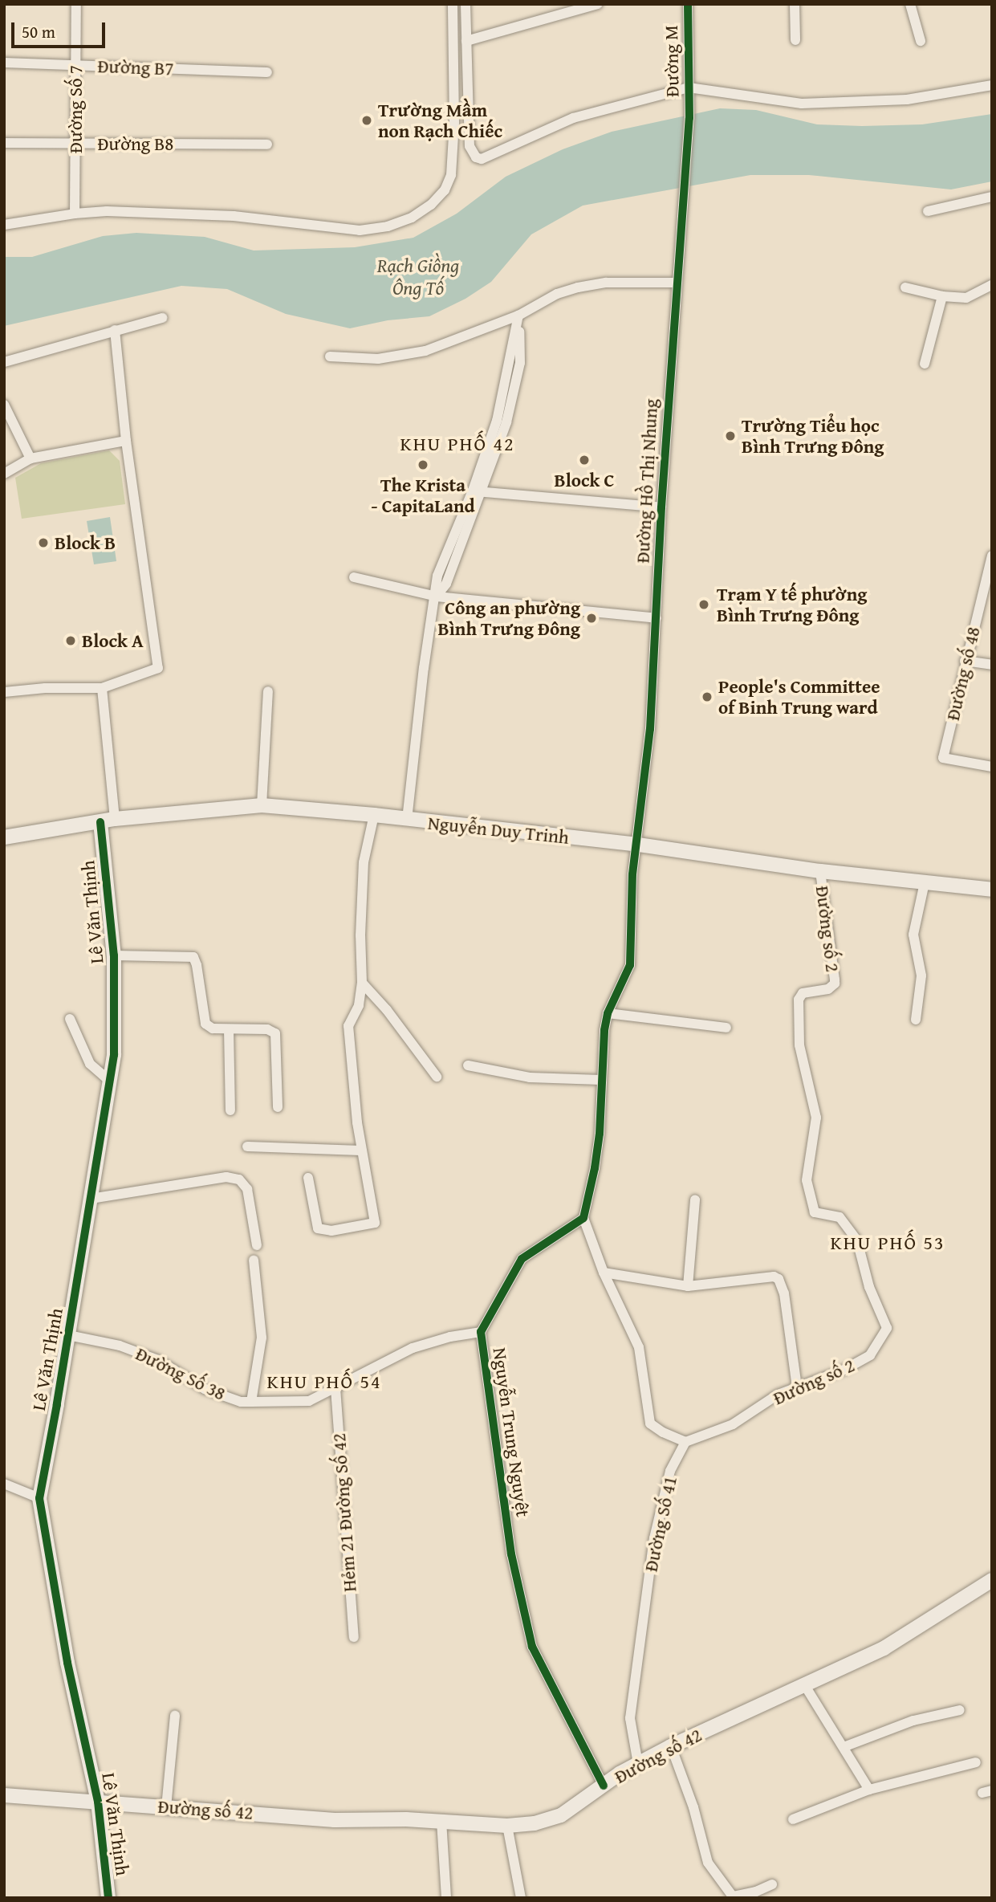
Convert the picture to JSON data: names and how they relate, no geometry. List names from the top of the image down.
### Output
{
  "streets": {
    "street": [
      "Đường M",
      "Đường B7",
      "Đường Số 7",
      "Đường B8",
      "Đường Hồ Thị Nhung",
      "Đường số 48",
      "Nguyễn Duy Trinh",
      "Lê Văn Thịnh",
      "Đường số 2",
      "Đường Số 38",
      "Nguyễn Trung Nguyệt",
      "Hẻm 21 Đường Số 42",
      "Đường Số 41",
      "Đường số 42"
    ]
  },
  "crossings": [
    ["Đường M", "Đường Hồ Thị Nhung"],
    ["Đường B7", "Đường Số 7"],
    ["Đường Số 7", "Đường B8"],
    ["Đường Hồ Thị Nhung", "Nguyễn Duy Trinh"],
    ["Nguyễn Duy Trinh", "Lê Văn Thịnh"],
    ["Nguyễn Duy Trinh", "Đường số 2"],
    ["Lê Văn Thịnh", "Đường Số 38"],
    ["Lê Văn Thịnh", "Đường số 42"],
    ["Đường số 2", "Đường Số 41"],
    ["Đường Số 38", "Nguyễn Trung Nguyệt"],
    ["Đường Số 38", "Hẻm 21 Đường Số 42"],
    ["Nguyễn Trung Nguyệt", "Đường số 42"],
    ["Đường Số 41", "Đường số 42"]
  ],
  "districts": ["KHU PHỐ 42", "KHU PHỐ 53", "KHU PHỐ 54"],
  "water": ["Rạch Giồng Ông Tố"],
  "places": [
    "Trường Mầm non Rạch Chiếc",
    "Trường Tiểu học Bình Trưng Đông",
    "Block C",
    "The Krista - CapitaLand",
    "Block B",
    "Trạm Y tế phường Bình Trưng Đông",
    "Công an phường Bình Trưng Đông",
    "Block A",
    "People's Committee of Binh Trung ward"
  ],
  "scale_bar": "50 m"
}
